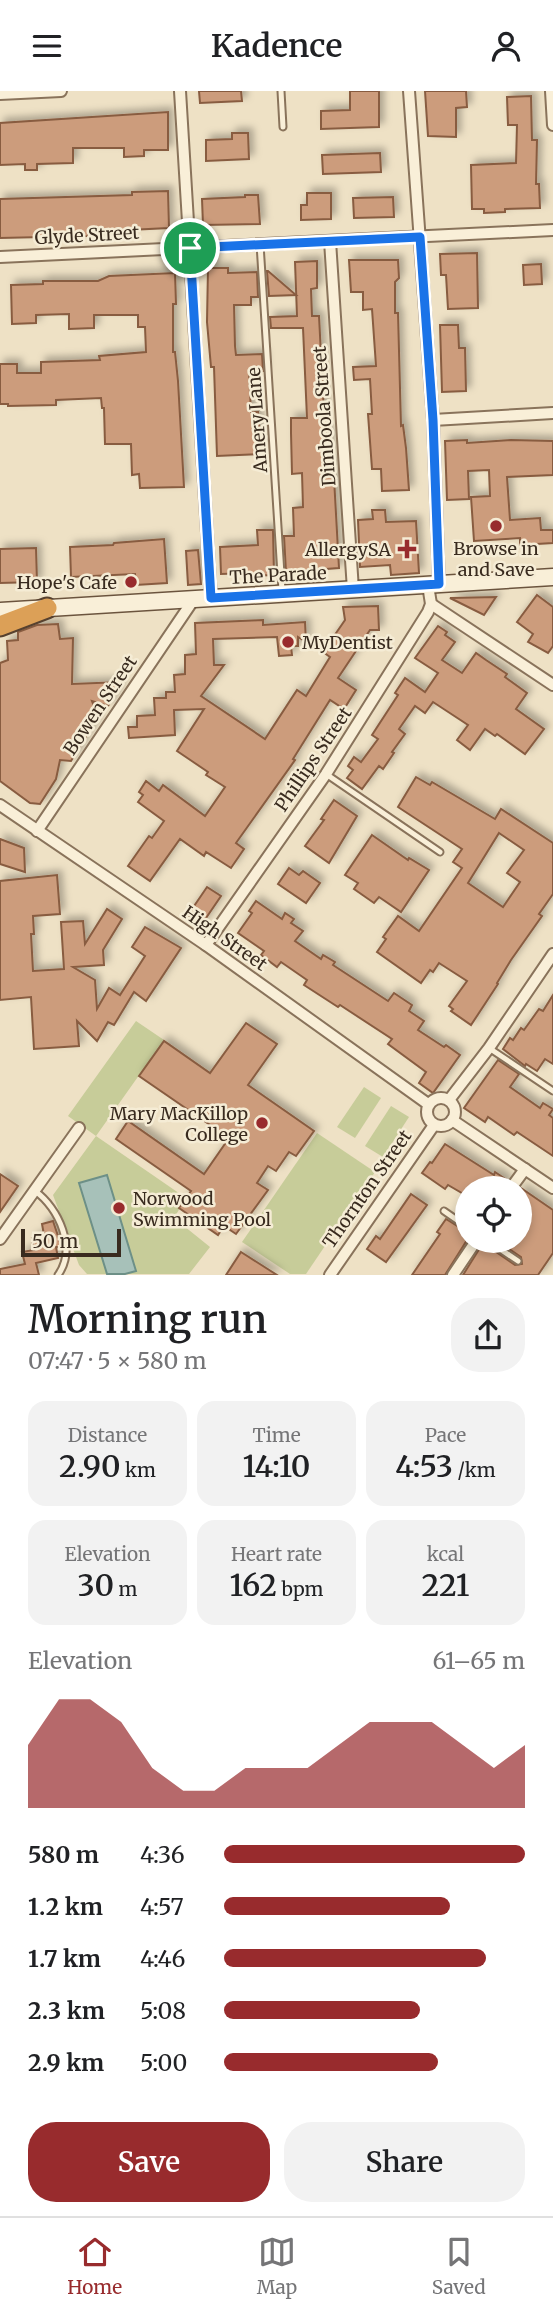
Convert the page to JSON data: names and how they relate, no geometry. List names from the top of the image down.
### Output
{
  "streets": {
    "main road": ["The Parade"],
    "street": [
      "Glyde Street",
      "Dimboola Street",
      "Bowen Street",
      "Phillips Street",
      "High Street",
      "Thornton Street"
    ],
    "lane": ["Amery Lane"]
  },
  "crossings": [
    ["Glyde Street", "Dimboola Street"],
    ["Glyde Street", "Amery Lane"],
    ["Dimboola Street", "The Parade"],
    ["Amery Lane", "The Parade"],
    ["The Parade", "Bowen Street"],
    ["Bowen Street", "High Street"],
    ["Phillips Street", "High Street"],
    ["High Street", "Thornton Street"]
  ],
  "places": {
    "other": [
      "Browse in and Save",
      "Hope's Cafe",
      "MyDentist",
      "Mary MacKillop College",
      "Norwood Swimming Pool"
    ],
    "health": ["AllergySA"]
  },
  "scale_bar": "50 m",
  "page": {
    "header": "Kadence",
    "scale": "50 m",
    "heading": ["Morning run", "07:47 · 5 × 580 m"],
    "stats": [
      ["Distance", "2.90 km"],
      ["Time", "14:10"],
      ["Pace", "4:53 /km"],
      ["Elevation", "30 m"],
      ["Heart rate", "162 bpm"],
      ["kcal", "221"]
    ],
    "chart": ["Elevation", "61–65 m"],
    "list": [
      {
        "name": "580 m",
        "note": "4:36"
      },
      {
        "name": "1.2 km",
        "note": "4:57"
      },
      {
        "name": "1.7 km",
        "note": "4:46"
      },
      {
        "name": "2.3 km",
        "note": "5:08"
      },
      {
        "name": "2.9 km",
        "note": "5:00"
      }
    ],
    "buttons": ["Save", "Share"],
    "tabs": ["Home", "Map", "Saved"]
  }
}
